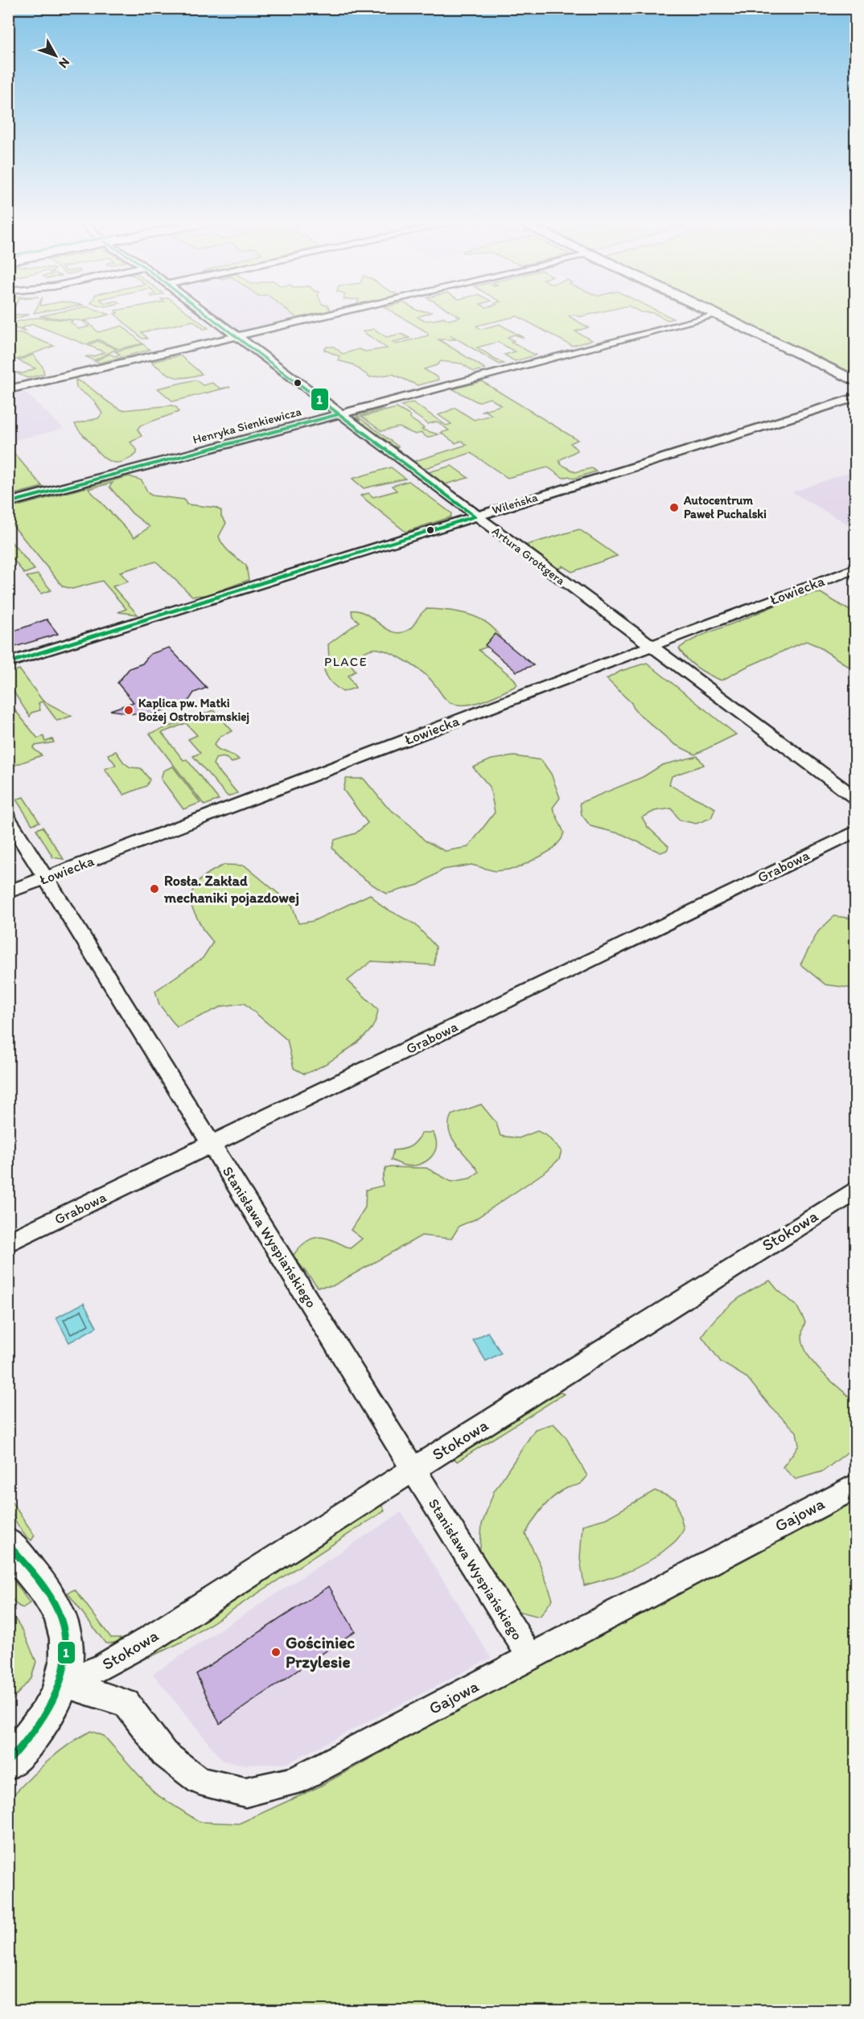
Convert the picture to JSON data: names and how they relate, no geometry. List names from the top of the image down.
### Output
{
  "streets": {
    "street": [
      "Henryka Sienkiewicza",
      "Wileńska",
      "Artura Grottgera",
      "Łowiecka",
      "Grabowa",
      "Stokowa",
      "Stanisława Wyspiańskiego",
      "Gajowa"
    ]
  },
  "crossings": [
    ["Henryka Sienkiewicza", "Artura Grottgera"],
    ["Wileńska", "Artura Grottgera"],
    ["Artura Grottgera", "Łowiecka"],
    ["Łowiecka", "Stanisława Wyspiańskiego"],
    ["Grabowa", "Stanisława Wyspiańskiego"],
    ["Stokowa", "Stanisława Wyspiańskiego"],
    ["Stokowa", "Gajowa"],
    ["Stanisława Wyspiańskiego", "Gajowa"]
  ],
  "districts": ["PLACE"],
  "places": [
    "Autocentrum Paweł Puchalski",
    "Kaplica pw. Matki Bożej Ostrobramskiej",
    "Rosła. Zakład mechaniki pojazdowej",
    "Gościniec Przylesie"
  ],
  "lines": ["transit line 1"],
  "north": "bottom right"
}
